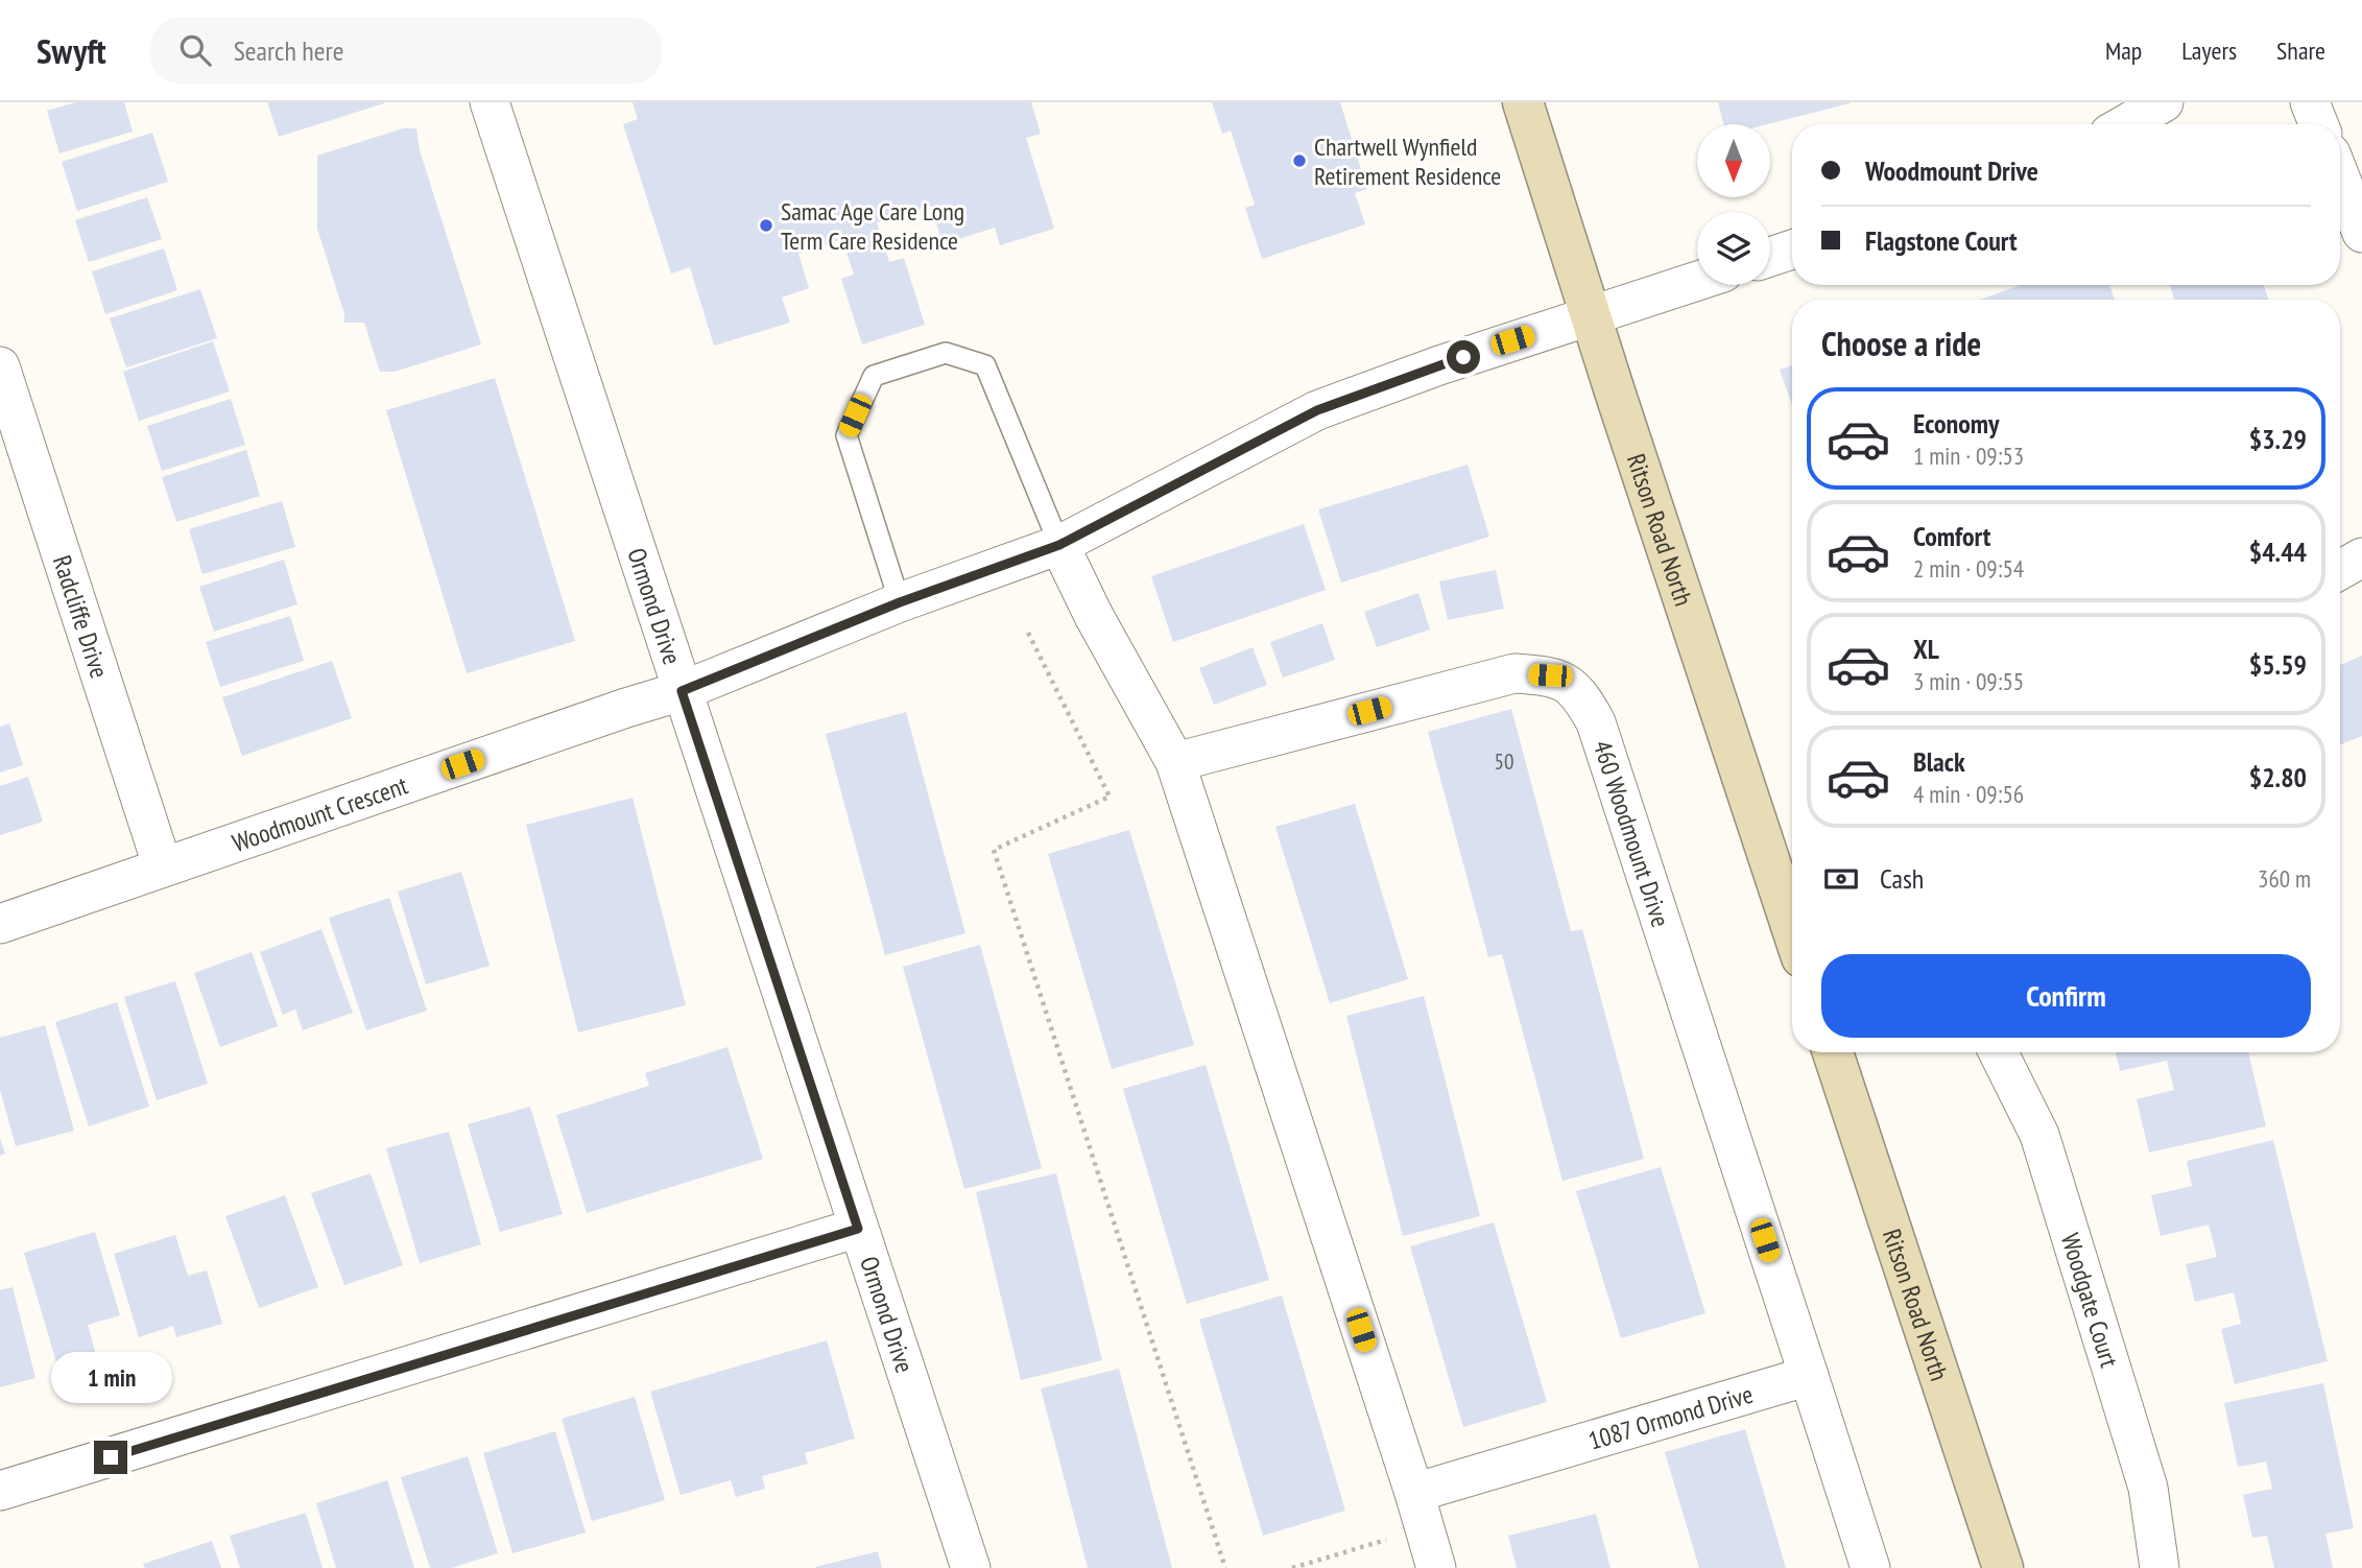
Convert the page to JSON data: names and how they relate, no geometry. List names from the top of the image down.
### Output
{
  "streets": {
    "main road": ["Ritson Road North"],
    "street": [
      "Ormond Drive",
      "Radcliffe Drive",
      "Woodmount Crescent",
      "460 Woodmount Drive",
      "Woodgate Court",
      "1087 Ormond Drive"
    ]
  },
  "crossings": [
    ["Ritson Road North", "Woodmount Crescent"],
    ["Ormond Drive", "Woodmount Crescent"],
    ["Radcliffe Drive", "Woodmount Crescent"],
    ["460 Woodmount Drive", "1087 Ormond Drive"]
  ],
  "places": ["Chartwell Wynfield Retirement Residence", "Samac Age Care Long Term Care Residence"],
  "house_numbers": ["50"],
  "north": "bottom",
  "page": {
    "header": "Swyft",
    "search": "Search here",
    "nav": ["Map", "Layers", "Share"],
    "banner": ["Woodmount Drive", "Flagstone Court"],
    "heading": "Choose a ride",
    "list": [
      {
        "name": "Economy",
        "note": "1 min · 09:53",
        "value": "$3.29"
      },
      {
        "name": "Comfort",
        "note": "2 min · 09:54",
        "value": "$4.44"
      },
      {
        "name": "XL",
        "note": "3 min · 09:55",
        "value": "$5.59"
      },
      {
        "name": "Black",
        "note": "4 min · 09:56",
        "value": "$2.80"
      }
    ],
    "pay": ["Cash", "360 m"],
    "buttons": "Confirm",
    "bubble": "1 min"
  }
}
